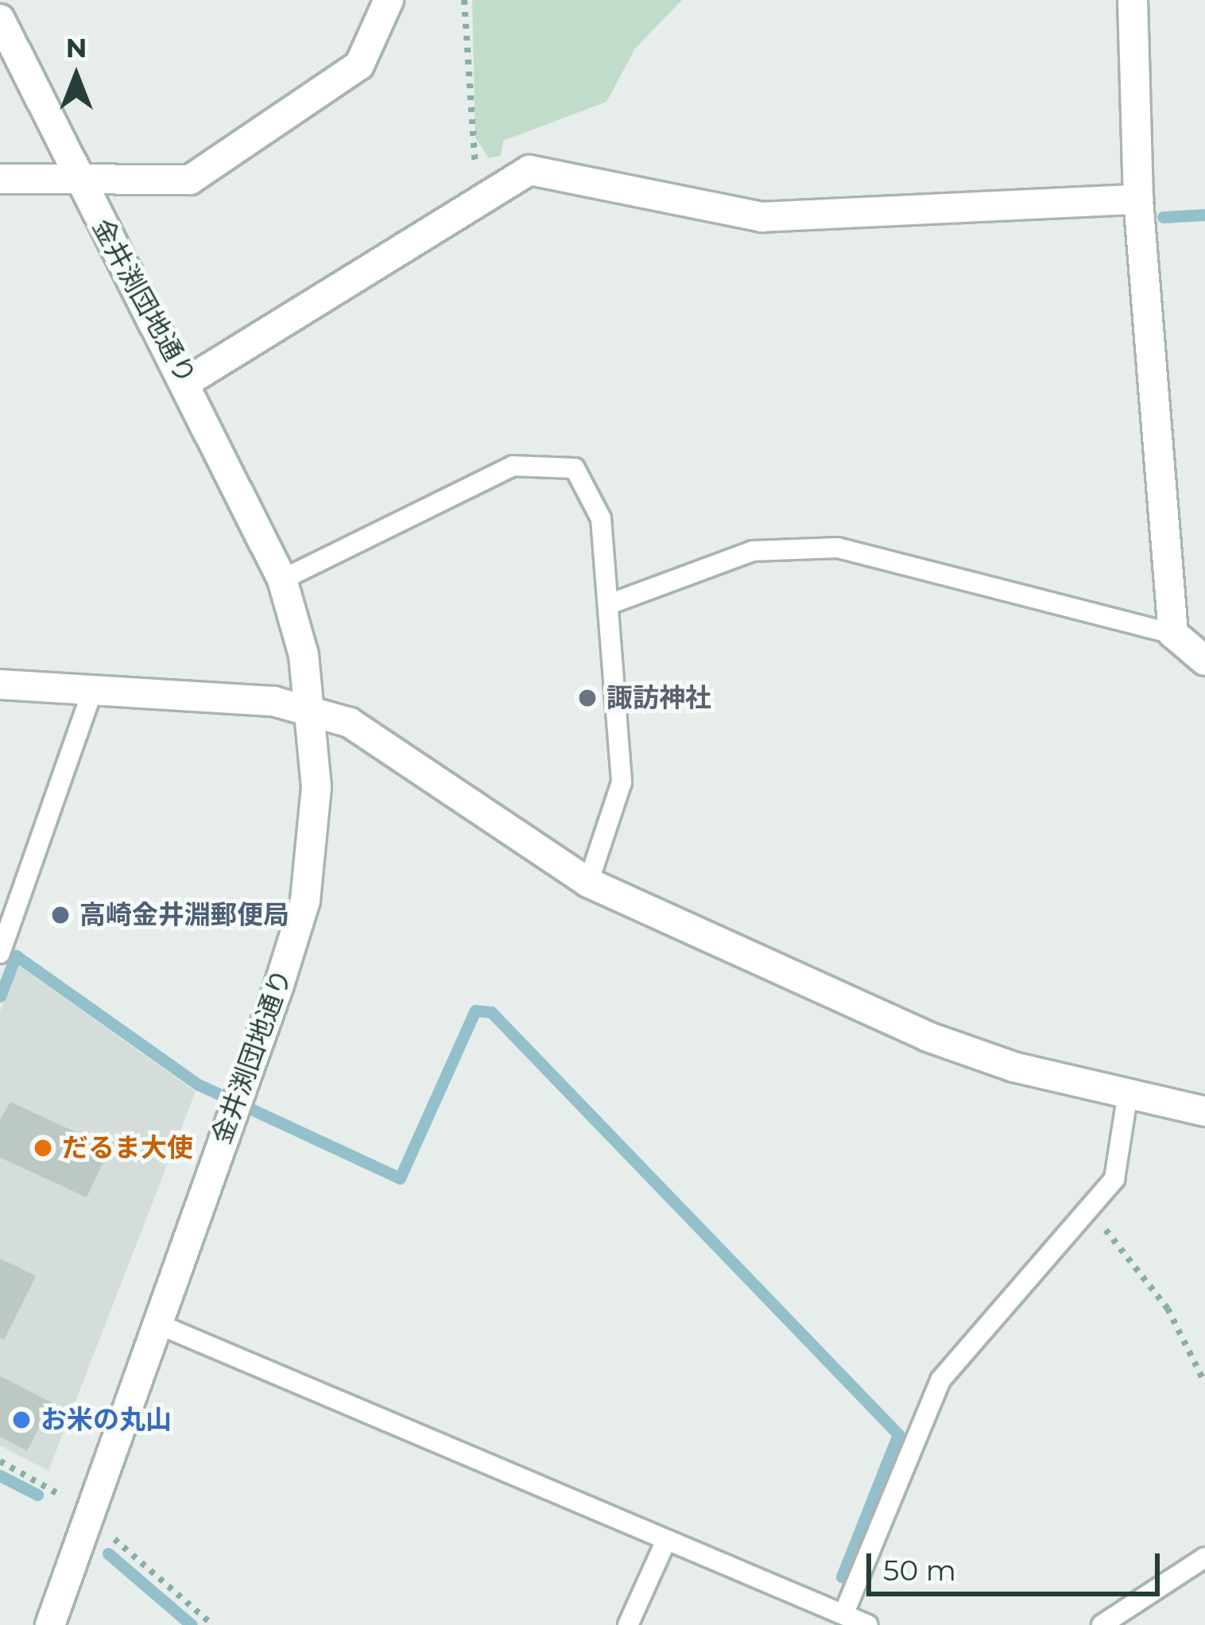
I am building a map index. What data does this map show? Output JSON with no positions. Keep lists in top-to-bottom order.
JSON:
{
  "streets": {
    "street": ["金井渕団地通り"]
  },
  "places": [
    "諏訪神社",
    "高崎金井淵郵便局",
    "だるま大使",
    "お米の丸山"
  ],
  "scale_bar": "50 m",
  "north": "top"
}
